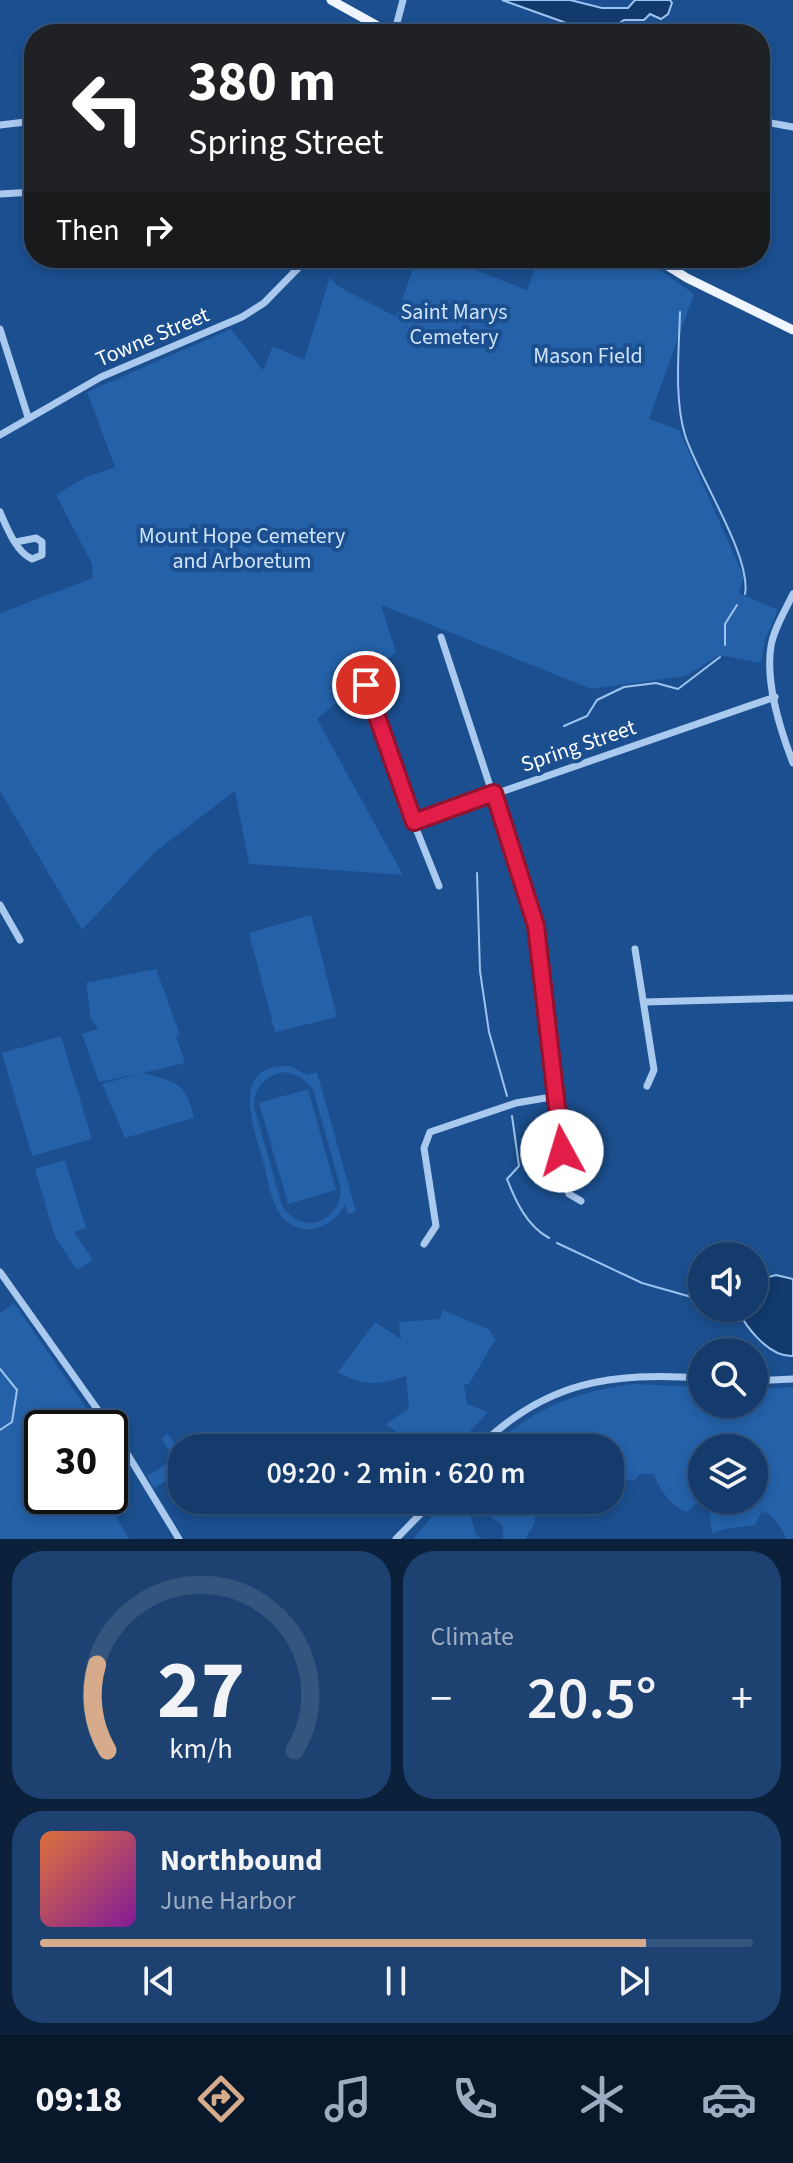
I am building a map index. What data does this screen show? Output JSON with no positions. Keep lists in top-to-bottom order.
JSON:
{
  "streets": {
    "street": ["Towne Street", "Spring Street"]
  },
  "parks": ["Saint Marys Cemetery", "Mason Field", "Mount Hope Cemetery and Arboretum"],
  "page": {
    "turn": ["380 m", "Spring Street"],
    "then": "Then",
    "limit": "30",
    "trip": "09:20 · 2 min · 620 m",
    "tile": "Climate",
    "heat": ["−", "20.5°", "+"],
    "song": ["Northbound", "June Harbor"],
    "tabs": "09:18",
    "gauge": ["27", "km/h"]
  }
}
